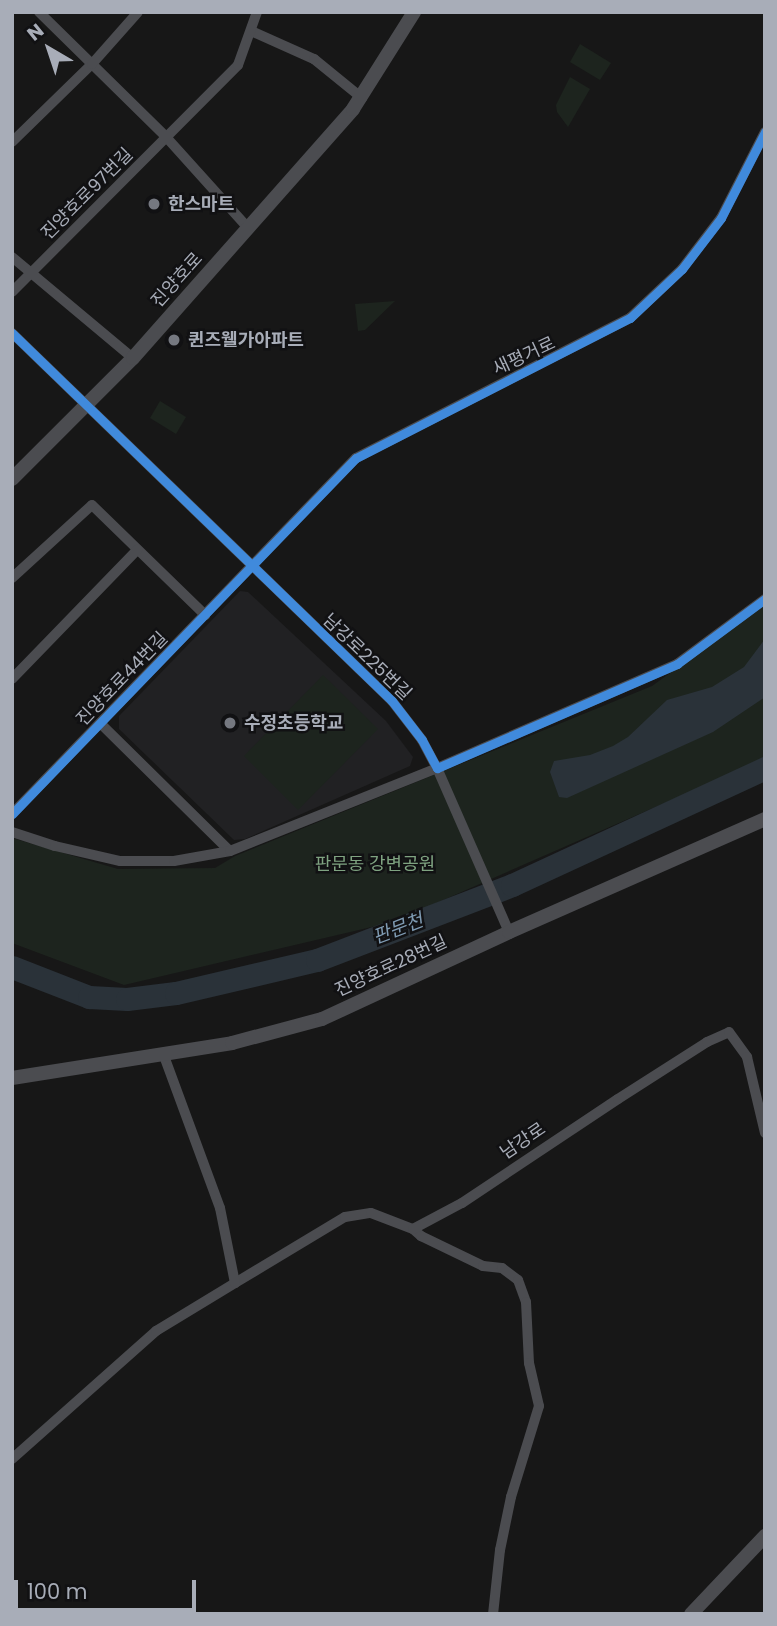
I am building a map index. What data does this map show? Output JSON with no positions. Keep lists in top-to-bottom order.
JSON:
{
  "streets": {
    "street": [
      "진양호로97번길",
      "진양호로",
      "새평거로",
      "남강로225번길",
      "진양호로44번길",
      "진양호로28번길",
      "남강로"
    ]
  },
  "crossings": [
    ["진양호로", "남강로225번길"],
    ["새평거로", "남강로225번길"],
    ["새평거로", "진양호로44번길"],
    ["남강로225번길", "진양호로44번길"],
    ["남강로225번길", "진양호로28번길"]
  ],
  "water": ["판문천"],
  "parks": ["판문동 강변공원"],
  "places": ["한스마트", "퀸즈웰가아파트", "수정초등학교"],
  "scale_bar": "100 m",
  "north": "top left"
}
